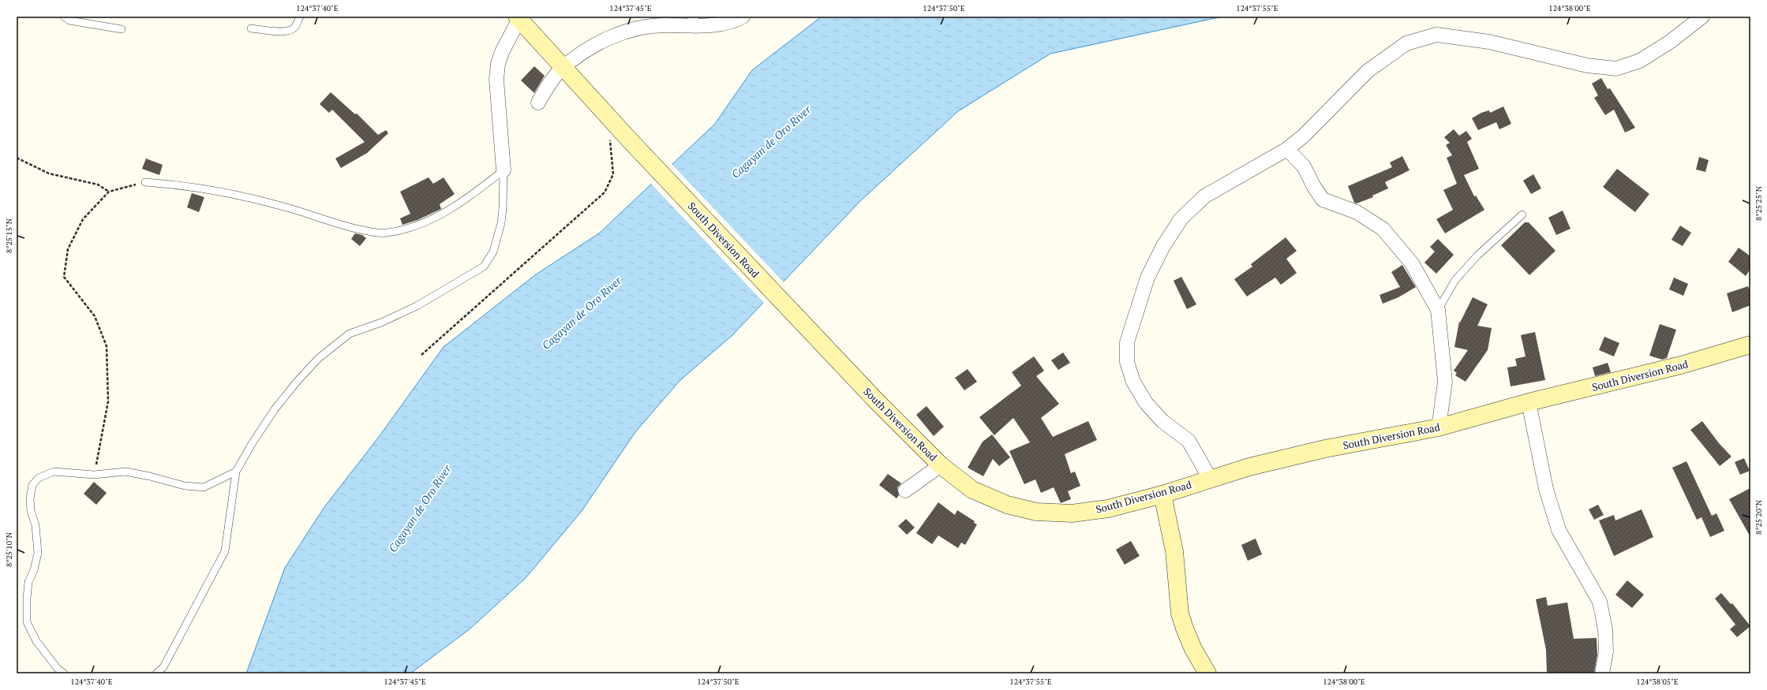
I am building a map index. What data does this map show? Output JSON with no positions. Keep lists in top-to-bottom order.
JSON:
{
  "streets": {
    "main road": ["South Diversion Road"]
  },
  "water": ["Cagayan de Oro River"],
  "coordinates": [
    "124°37'40\"E",
    "124°37'45\"E",
    "124°37'50\"E",
    "124°37'55\"E",
    "124°38'00\"E",
    "8°25'25\"N",
    "8°25'15\"N",
    "8°25'20\"N",
    "8°25'10\"N",
    "124°38'05\"E"
  ]
}
